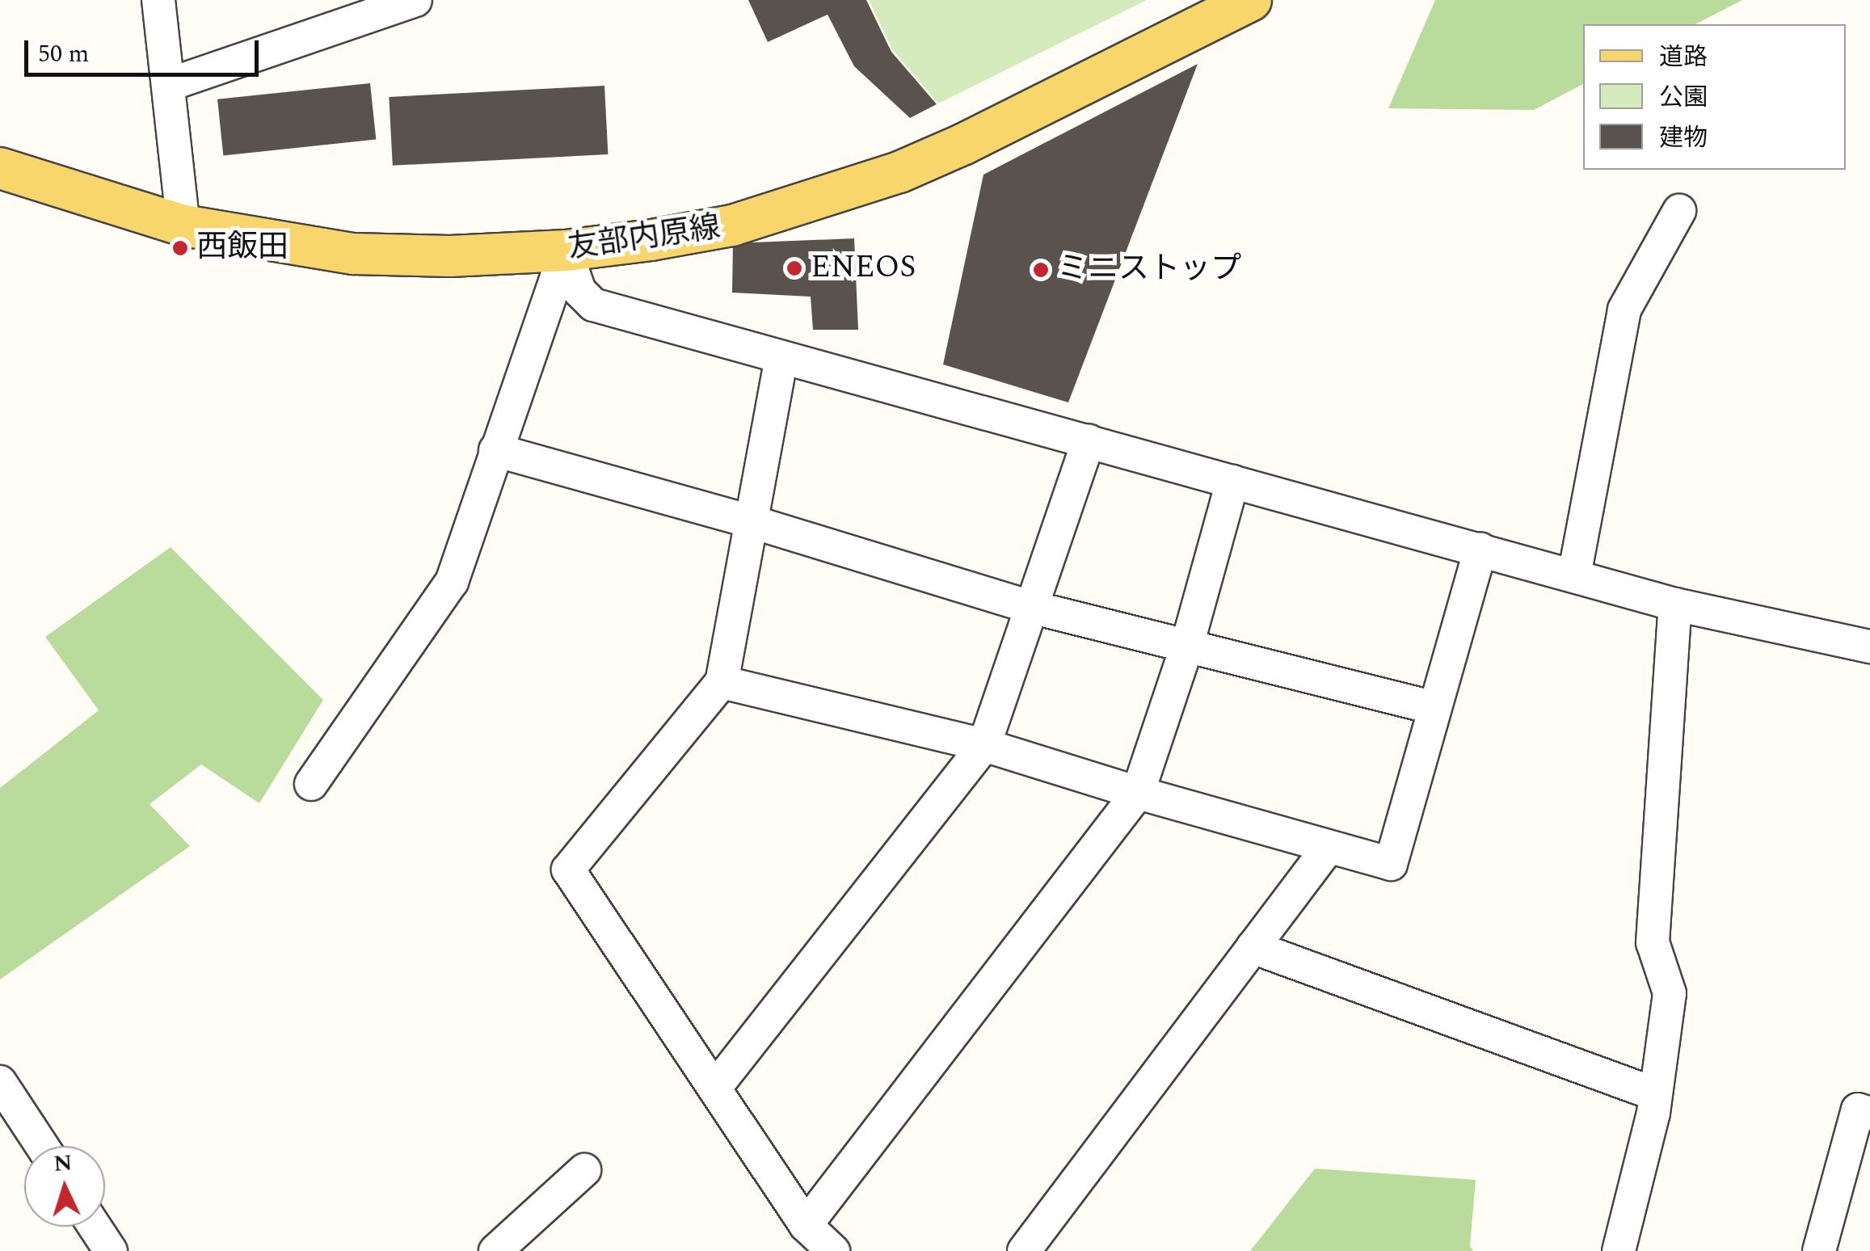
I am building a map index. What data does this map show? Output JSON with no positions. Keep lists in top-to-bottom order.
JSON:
{
  "streets": {
    "main road": ["友部内原線"]
  },
  "places": ["西飯田", "ENEOS", "ミニストップ"],
  "legend": ["道路", "公園", "建物"],
  "scale_bar": "50 m",
  "north": "top"
}
